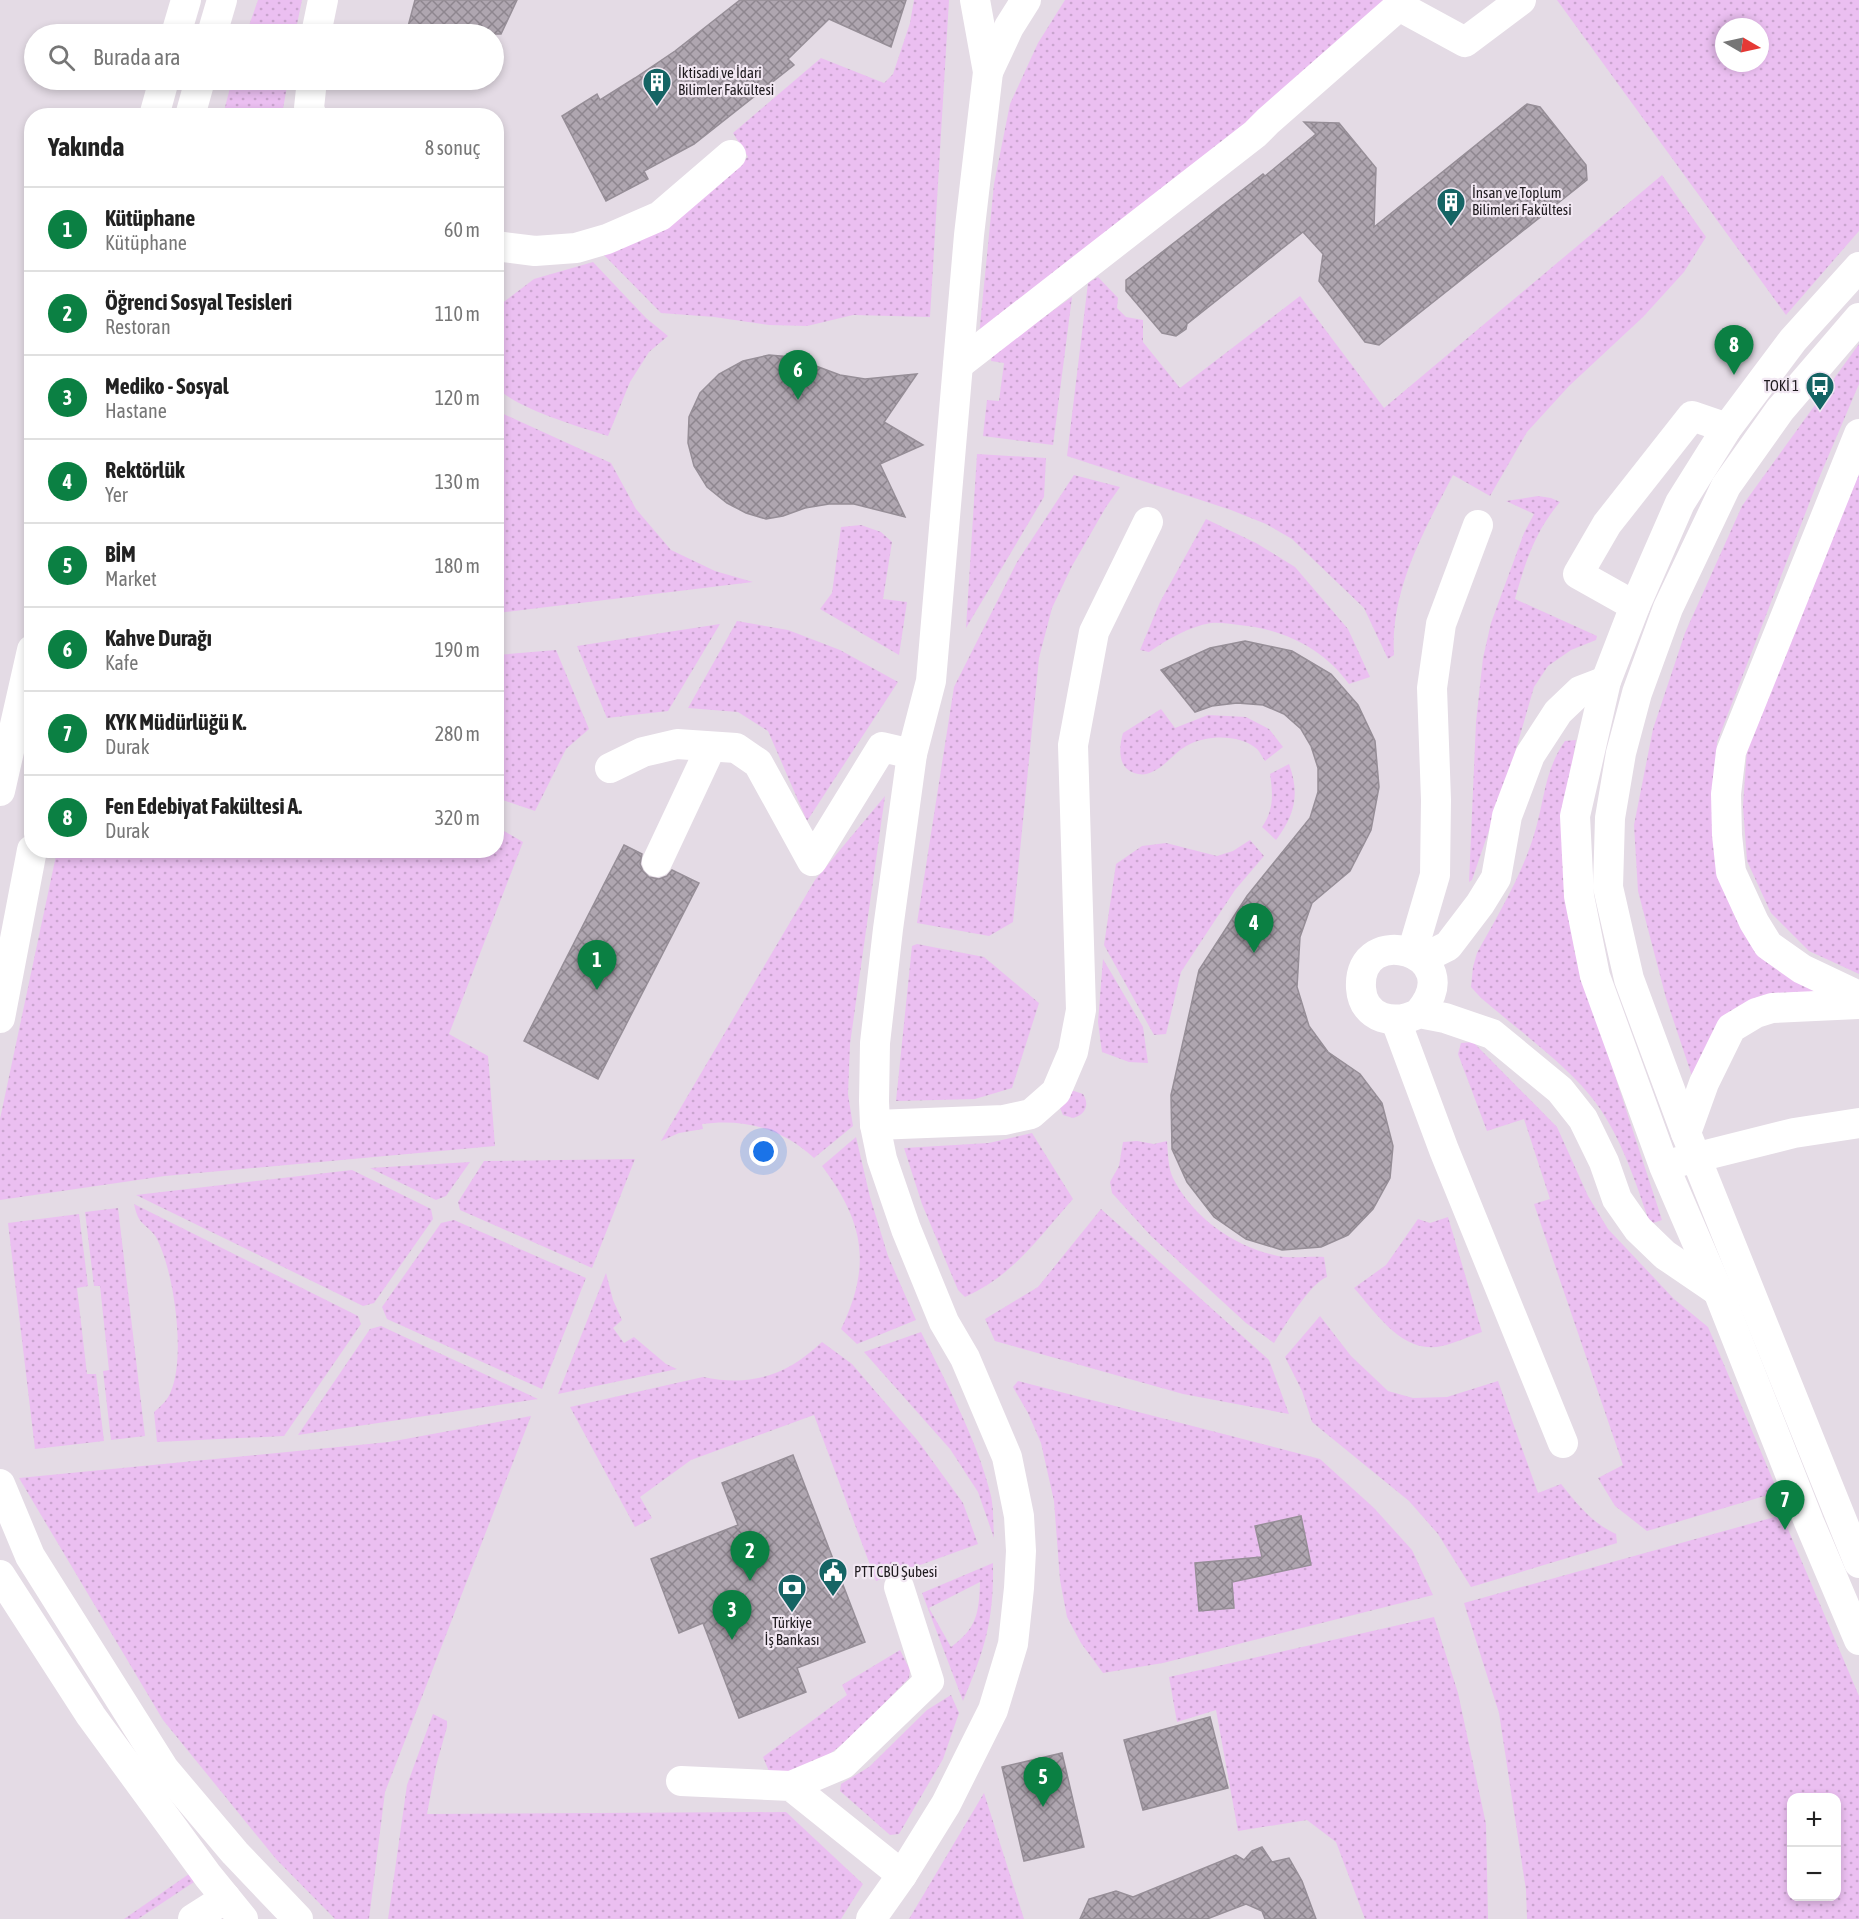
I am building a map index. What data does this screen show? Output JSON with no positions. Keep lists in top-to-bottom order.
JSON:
{
  "places": {
    "building": ["İktisadi ve İdari Bilimler Fakültesi", "İnsan ve Toplum Bilimleri Fakültesi"],
    "bus stop": ["TOKİ 1"],
    "public building": ["PTT CBÜ Şubesi"],
    "bank": ["Türkiye İş Bankası"]
  },
  "north": "right",
  "page": {
    "search": "Burada ara",
    "heading": ["Yakında", "8 sonuç"],
    "list": [
      {
        "mark": "1",
        "name": "Kütüphane",
        "note": "Kütüphane",
        "value": "60 m"
      },
      {
        "mark": "2",
        "name": "Öğrenci Sosyal Tesisleri",
        "note": "Restoran",
        "value": "110 m"
      },
      {
        "mark": "3",
        "name": "Mediko - Sosyal",
        "note": "Hastane",
        "value": "120 m"
      },
      {
        "mark": "4",
        "name": "Rektörlük",
        "note": "Yer",
        "value": "130 m"
      },
      {
        "mark": "5",
        "name": "BİM",
        "note": "Market",
        "value": "180 m"
      },
      {
        "mark": "6",
        "name": "Kahve Durağı",
        "note": "Kafe",
        "value": "190 m"
      },
      {
        "mark": "7",
        "name": "KYK Müdürlüğü K.",
        "note": "Durak",
        "value": "280 m"
      },
      {
        "mark": "8",
        "name": "Fen Edebiyat Fakültesi A.",
        "note": "Durak",
        "value": "320 m"
      }
    ],
    "pins": [
      "8",
      "6",
      "4",
      "1",
      "7",
      "2",
      "3",
      "5"
    ],
    "map_buttons": ["+", "−"]
  }
}
